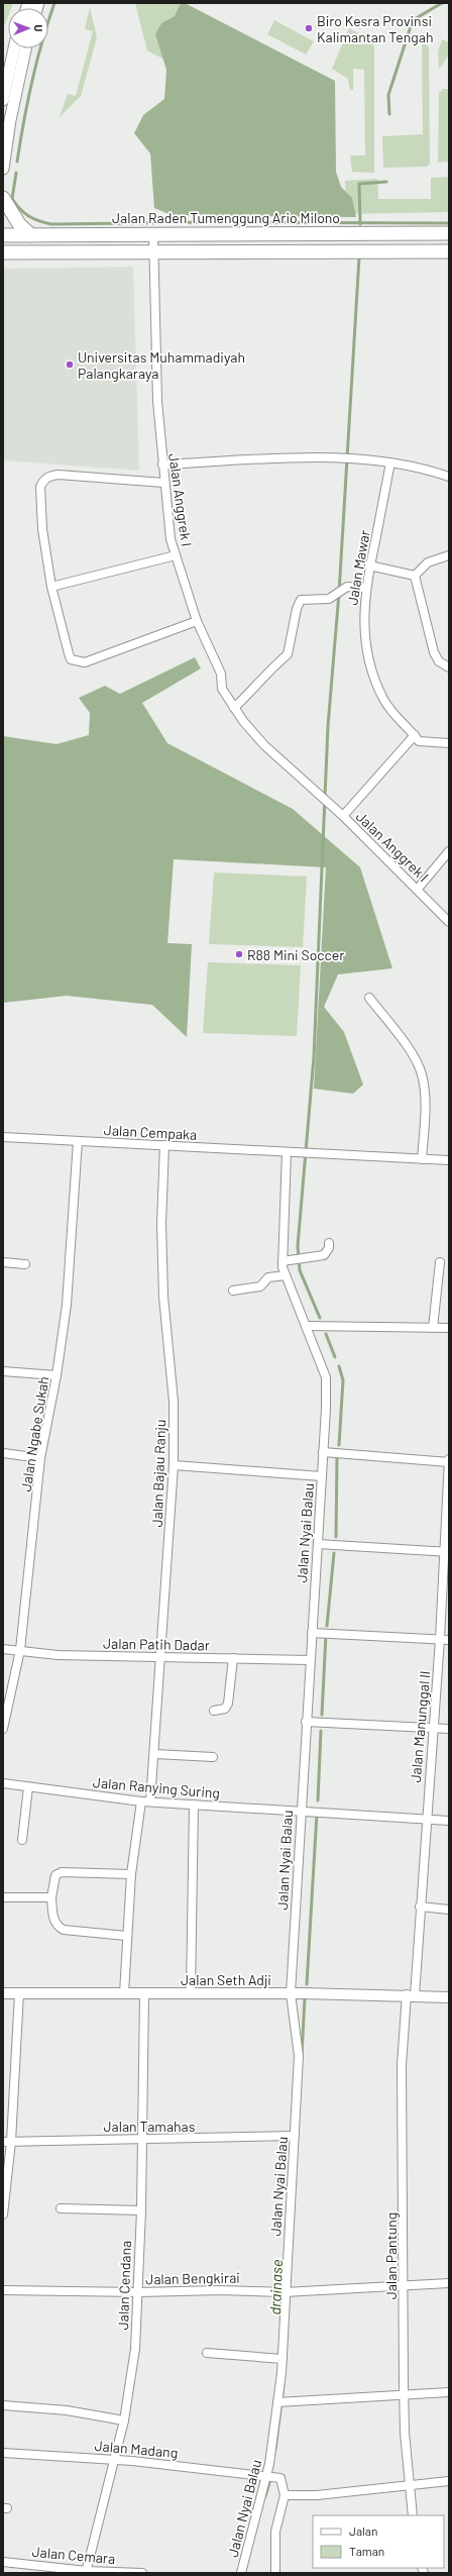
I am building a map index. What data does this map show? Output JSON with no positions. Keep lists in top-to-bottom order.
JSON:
{
  "streets": {
    "highway": ["Jalan Raden Tumenggung Ario Milono"],
    "street": [
      "Jalan Anggrek I",
      "Jalan Mawar",
      "Jalan Cempaka",
      "Jalan Ngabe Sukah",
      "Jalan Bajau Ranju",
      "Jalan Nyai Balau",
      "Jalan Patih Dadar",
      "Jalan Manunggal II",
      "Jalan Ranying Suring",
      "Jalan Seth Adji",
      "Jalan Tamahas",
      "Jalan Pantung",
      "Jalan Bengkirai",
      "Jalan Cendana",
      "Jalan Madang",
      "Jalan Cemara"
    ]
  },
  "crossings": [
    ["Jalan Raden Tumenggung Ario Milono", "Jalan Anggrek I"],
    ["Jalan Cempaka", "Jalan Ngabe Sukah"],
    ["Jalan Cempaka", "Jalan Bajau Ranju"],
    ["Jalan Cempaka", "Jalan Nyai Balau"],
    ["Jalan Ngabe Sukah", "Jalan Patih Dadar"],
    ["Jalan Bajau Ranju", "Jalan Patih Dadar"],
    ["Jalan Bajau Ranju", "Jalan Ranying Suring"],
    ["Jalan Nyai Balau", "Jalan Patih Dadar"],
    ["Jalan Nyai Balau", "Jalan Ranying Suring"],
    ["Jalan Nyai Balau", "Jalan Seth Adji"],
    ["Jalan Nyai Balau", "Jalan Tamahas"],
    ["Jalan Nyai Balau", "Jalan Bengkirai"],
    ["Jalan Nyai Balau", "Jalan Madang"],
    ["Jalan Manunggal II", "Jalan Ranying Suring"],
    ["Jalan Manunggal II", "Jalan Seth Adji"],
    ["Jalan Manunggal II", "Jalan Pantung"],
    ["Jalan Seth Adji", "Jalan Pantung"],
    ["Jalan Seth Adji", "Jalan Cendana"],
    ["Jalan Tamahas", "Jalan Cendana"],
    ["Jalan Pantung", "Jalan Bengkirai"],
    ["Jalan Bengkirai", "Jalan Cendana"],
    ["Jalan Cendana", "Jalan Madang"],
    ["Jalan Cendana", "Jalan Cemara"]
  ],
  "water": ["drainase"],
  "places": ["Biro Kesra Provinsi Kalimantan Tengah", "Universitas Muhammadiyah Palangkaraya", "R88 Mini Soccer"],
  "legend": ["Jalan", "Taman"],
  "north": "right"
}
